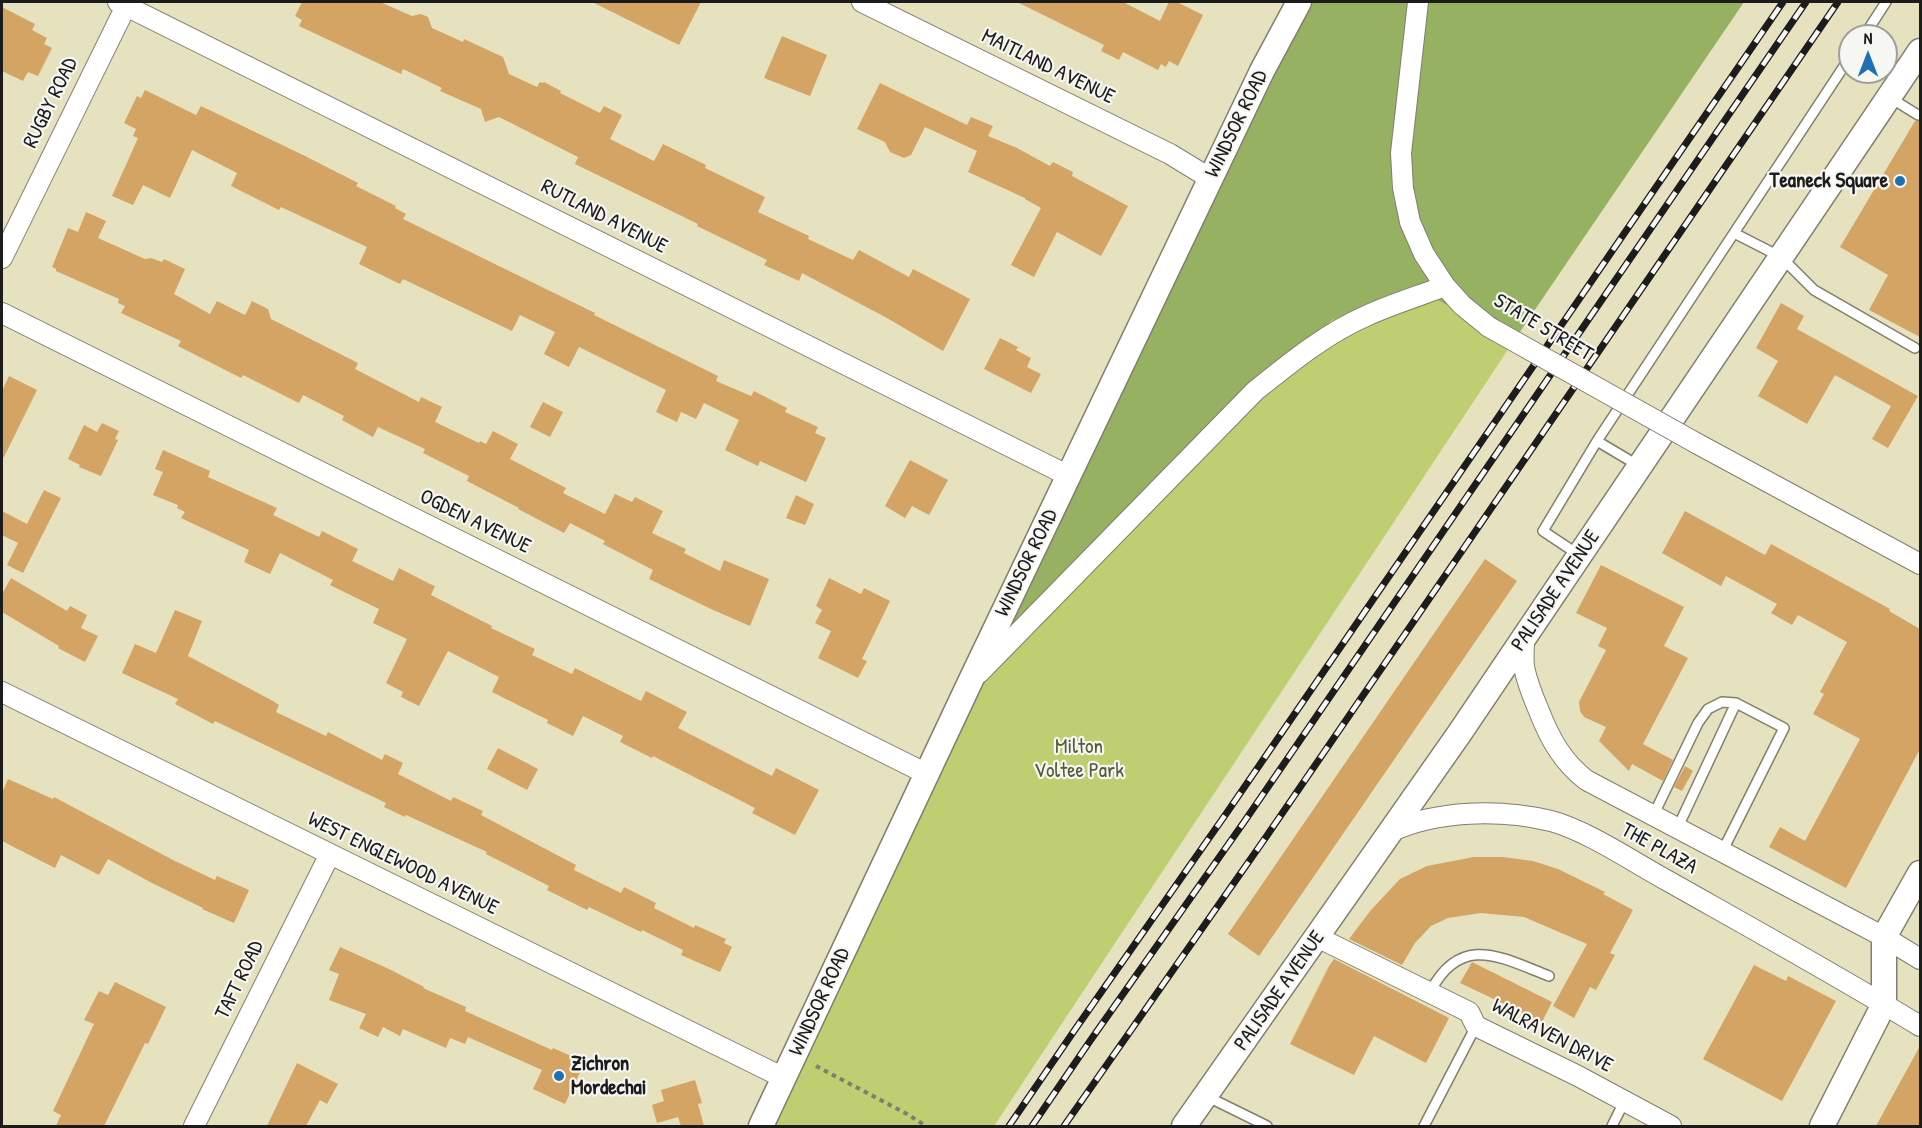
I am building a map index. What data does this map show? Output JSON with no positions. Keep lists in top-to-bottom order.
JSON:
{
  "streets": {
    "street": [
      "MAITLAND AVENUE",
      "RUGBY ROAD",
      "WINDSOR ROAD",
      "RUTLAND AVENUE",
      "STATE STREET",
      "OGDEN AVENUE",
      "PALISADE AVENUE",
      "THE PLAZA",
      "WEST ENGLEWOOD AVENUE",
      "TAFT ROAD",
      "WALRAVEN DRIVE"
    ]
  },
  "crossings": [
    ["MAITLAND AVENUE", "WINDSOR ROAD"],
    ["RUGBY ROAD", "RUTLAND AVENUE"],
    ["WINDSOR ROAD", "RUTLAND AVENUE"],
    ["WINDSOR ROAD", "OGDEN AVENUE"],
    ["WINDSOR ROAD", "WEST ENGLEWOOD AVENUE"],
    ["PALISADE AVENUE", "THE PLAZA"],
    ["PALISADE AVENUE", "WALRAVEN DRIVE"],
    ["WEST ENGLEWOOD AVENUE", "TAFT ROAD"]
  ],
  "parks": ["Milton Voltee Park"],
  "places": ["Teaneck Square", "Zichron Mordechai"],
  "north": "top"
}
